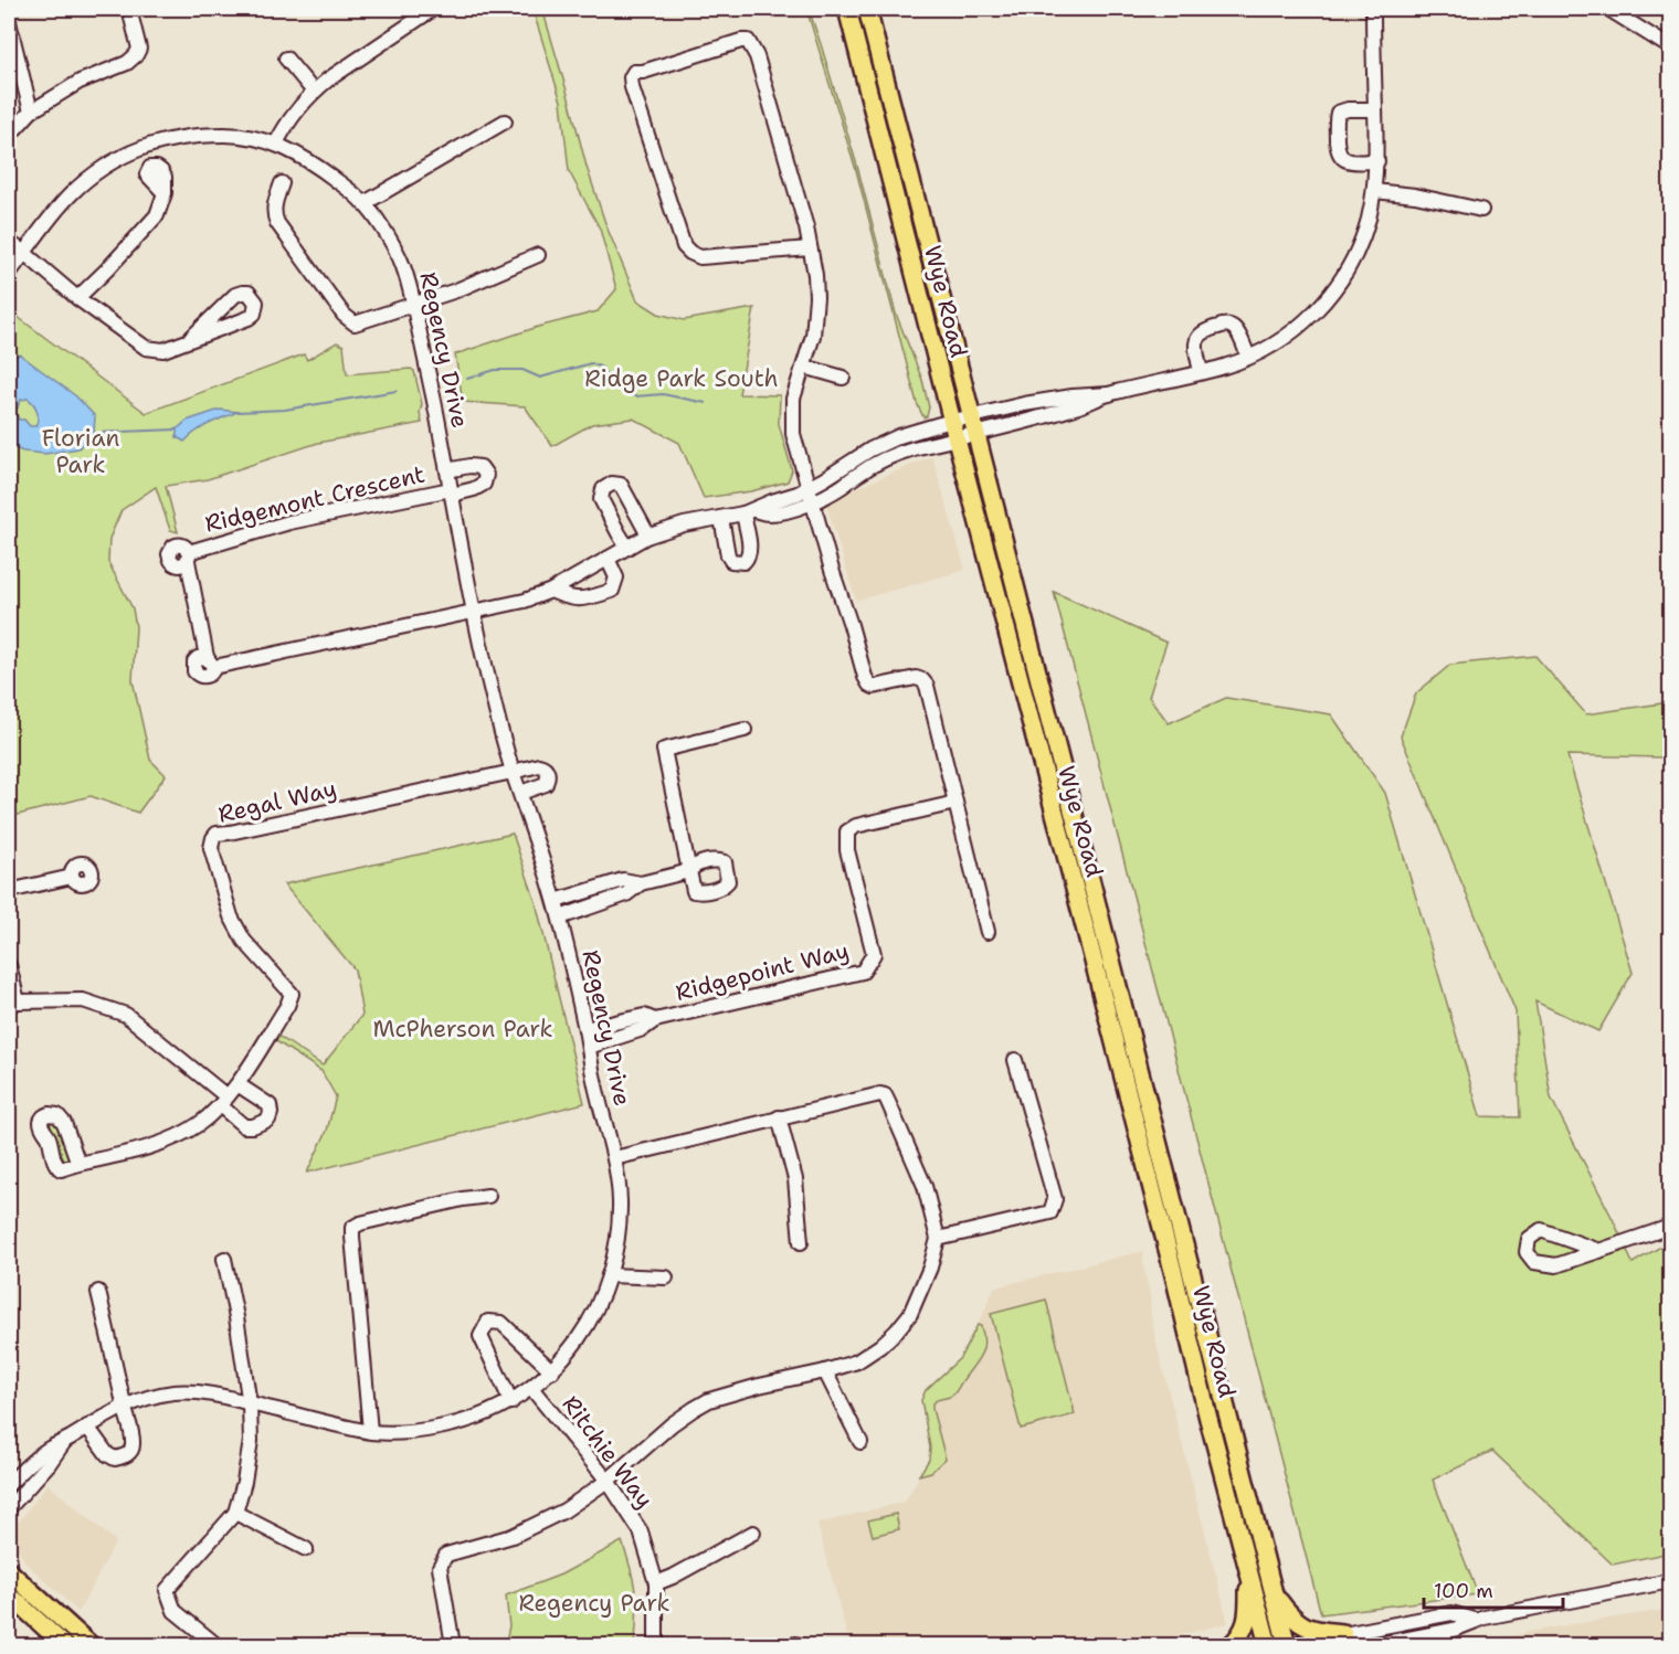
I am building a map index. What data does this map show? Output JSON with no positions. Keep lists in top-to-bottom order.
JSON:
{
  "streets": {
    "main road": ["Wye Road"],
    "street": [
      "Regency Drive",
      "Ridgemont Crescent",
      "Regal Way",
      "Ridgepoint Way",
      "Ritchie Way"
    ]
  },
  "crossings": [
    ["Regency Drive", "Ridgemont Crescent"],
    ["Regency Drive", "Regal Way"],
    ["Regency Drive", "Ridgepoint Way"],
    ["Regency Drive", "Ritchie Way"]
  ],
  "parks": [
    "Ridge Park South",
    "Florian Park",
    "McPherson Park",
    "Regency Park"
  ],
  "scale_bar": "100 m"
}
